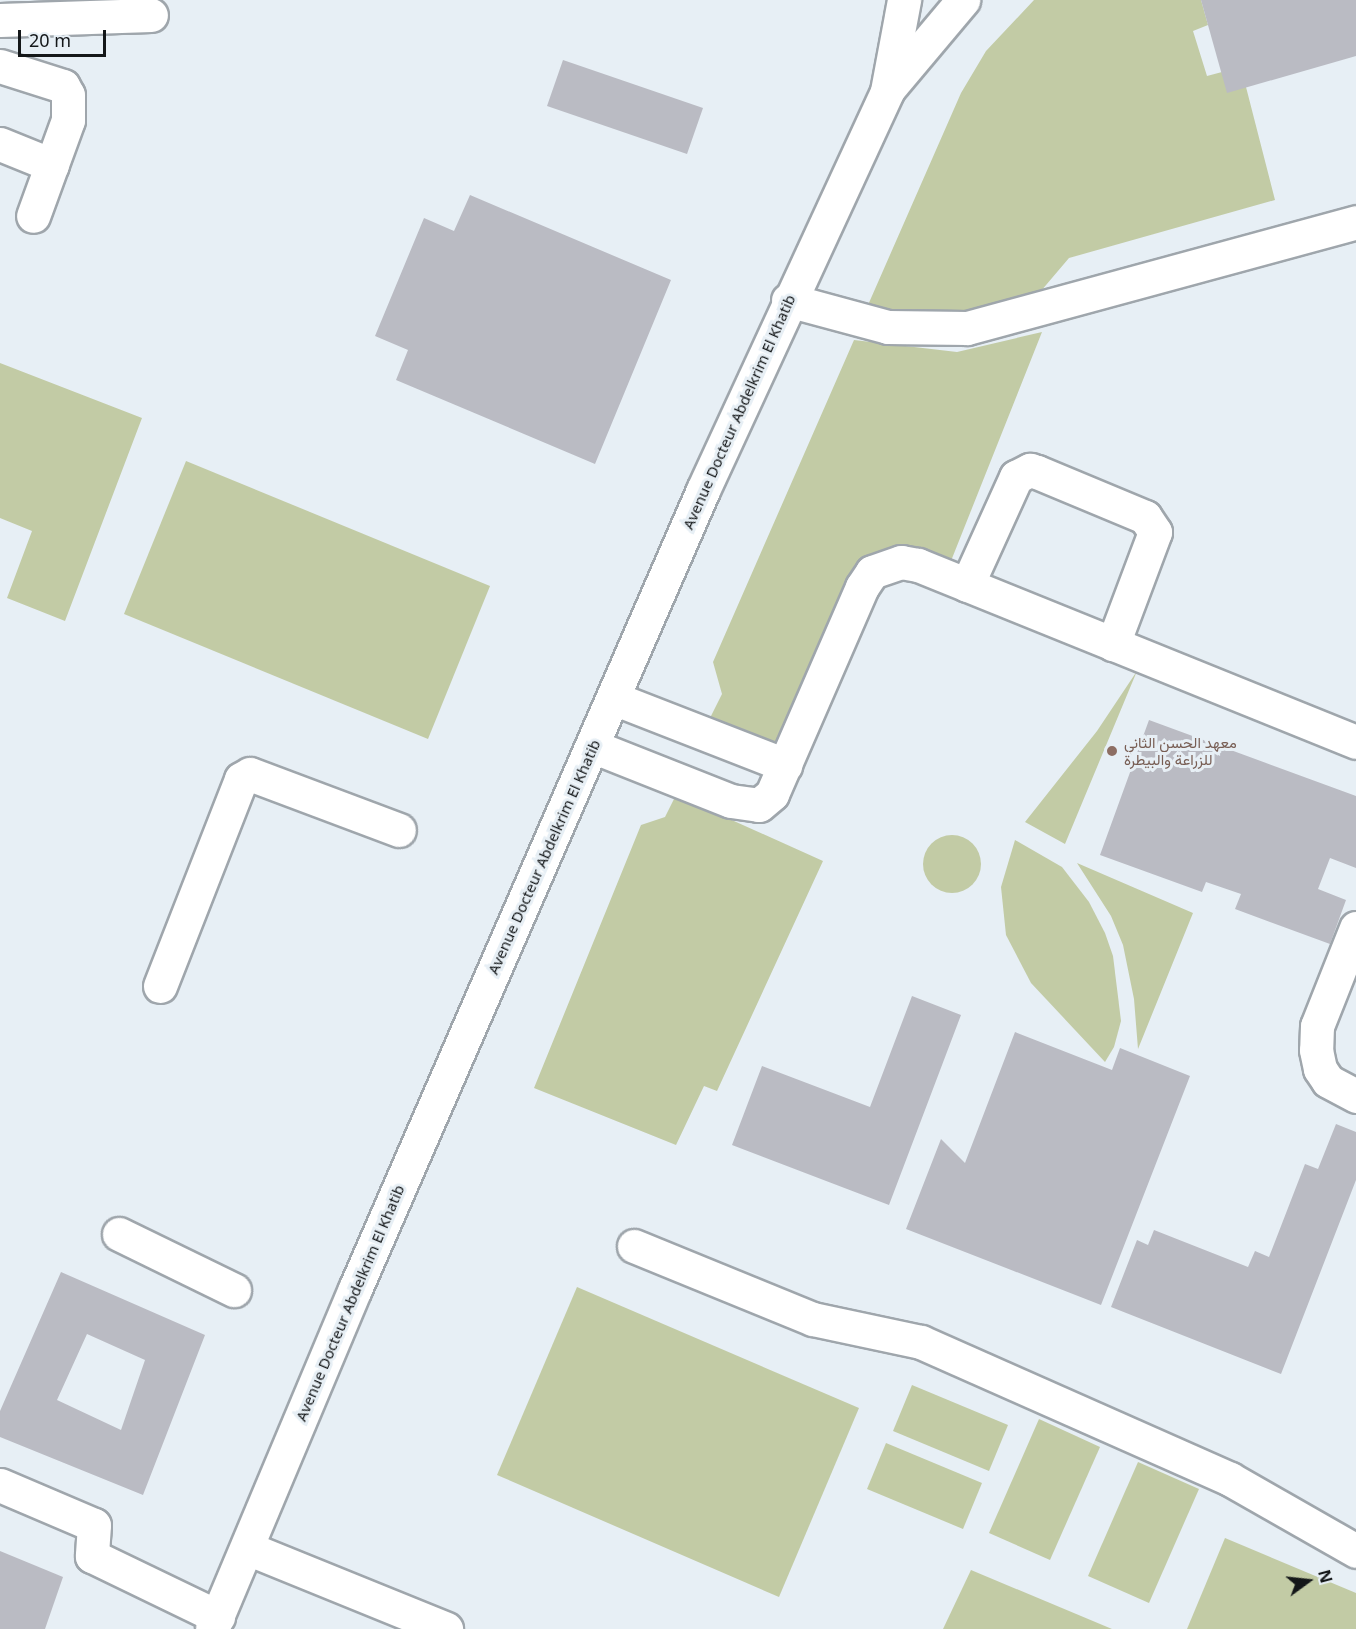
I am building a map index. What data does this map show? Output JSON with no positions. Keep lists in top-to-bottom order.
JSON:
{
  "streets": {
    "street": ["Avenue Docteur Abdelkrim El Khatib"]
  },
  "places": ["معهد الحسن الثاني للزراعة والبيطرة"],
  "scale_bar": "20 m",
  "north": "right"
}
